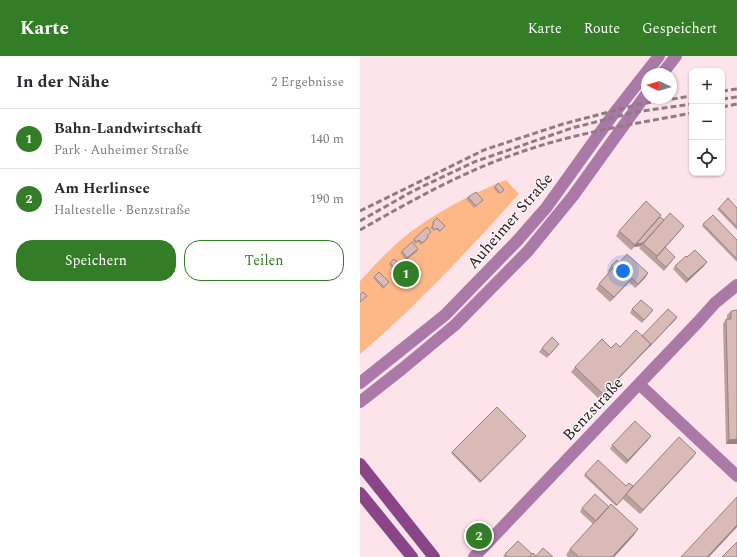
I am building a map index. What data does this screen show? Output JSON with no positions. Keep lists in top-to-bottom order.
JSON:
{
  "streets": {
    "main road": ["Auheimer Straße", "Benzstraße"]
  },
  "north": "left",
  "page": {
    "header": "Karte",
    "nav": ["Karte", "Route", "Gespeichert"],
    "heading": ["In der Nähe", "2 Ergebnisse"],
    "map_buttons": ["+", "−"],
    "list": [
      {
        "mark": "1",
        "name": "Bahn-Landwirtschaft",
        "note": "Park · Auheimer Straße",
        "value": "140 m"
      },
      {
        "mark": "2",
        "name": "Am Herlinsee",
        "note": "Haltestelle · Benzstraße",
        "value": "190 m"
      }
    ],
    "buttons": ["Speichern", "Teilen"],
    "pins": ["1", "2"]
  }
}
